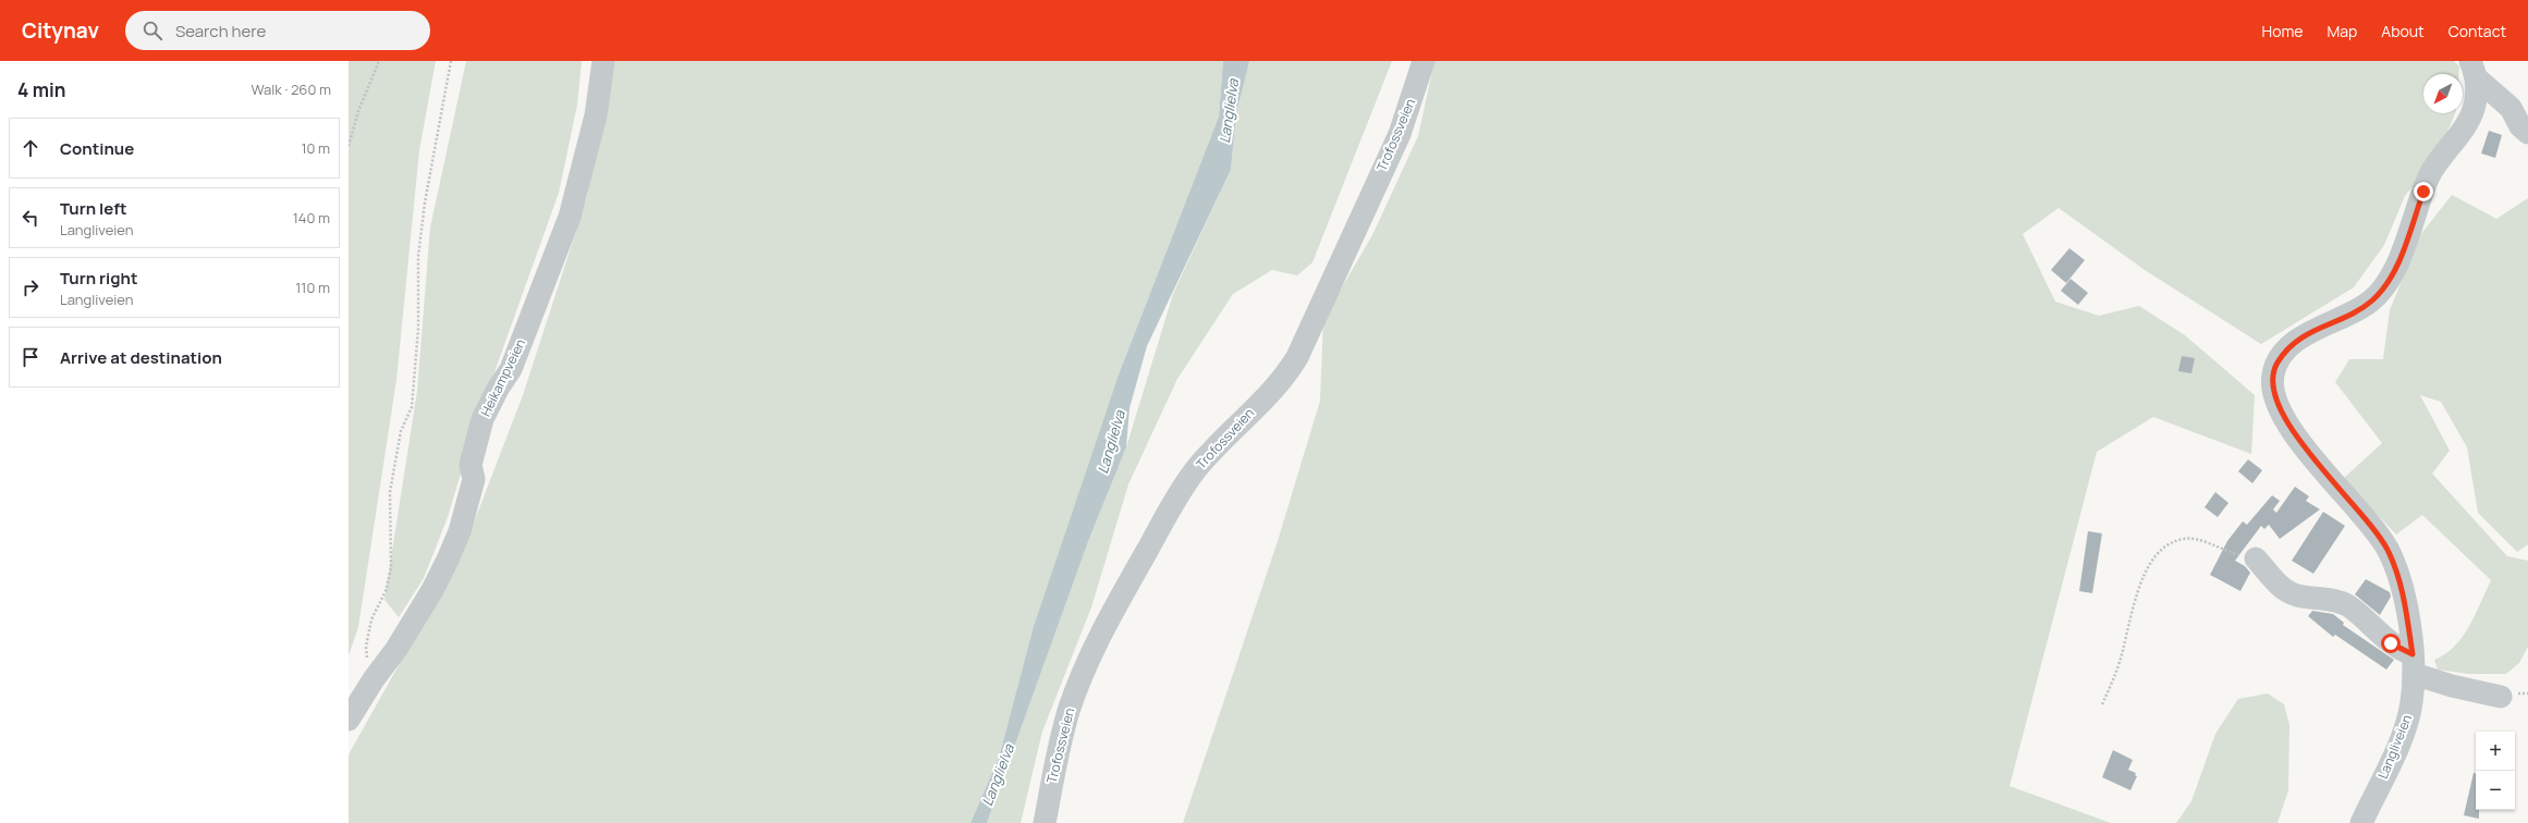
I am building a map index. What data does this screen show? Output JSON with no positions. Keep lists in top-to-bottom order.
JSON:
{
  "streets": {
    "street": ["Trofossveien", "Heikampveien", "Langliveien"]
  },
  "water": ["Langlielva"],
  "north": "bottom left",
  "page": {
    "header": "Citynav",
    "search": "Search here",
    "nav": [
      "Home",
      "Map",
      "About",
      "Contact"
    ],
    "heading": ["4 min", "Walk · 260 m"],
    "list": [
      ["Continue", "10 m"],
      ["Turn left", "Langliveien", "140 m"],
      ["Turn right", "Langliveien", "110 m"],
      "Arrive at destination"
    ],
    "map_buttons": ["+", "−"]
  }
}
